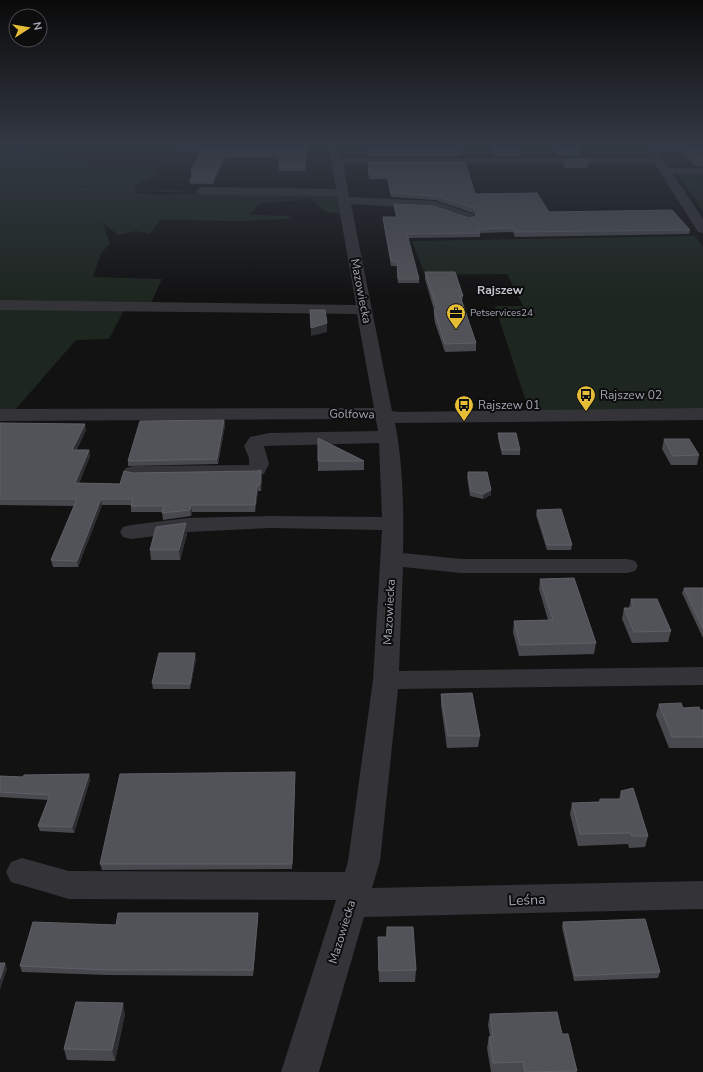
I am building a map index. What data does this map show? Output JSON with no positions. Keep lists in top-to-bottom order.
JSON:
{
  "streets": {
    "street": ["Mazowiecka", "Golfowa", "Leśna"]
  },
  "crossings": [
    ["Mazowiecka", "Golfowa"],
    ["Mazowiecka", "Leśna"]
  ],
  "districts": ["Rajszew"],
  "places": {
    "office": ["Petservices24"],
    "bus stop": ["Rajszew 02", "Rajszew 01"]
  },
  "north": "right"
}
